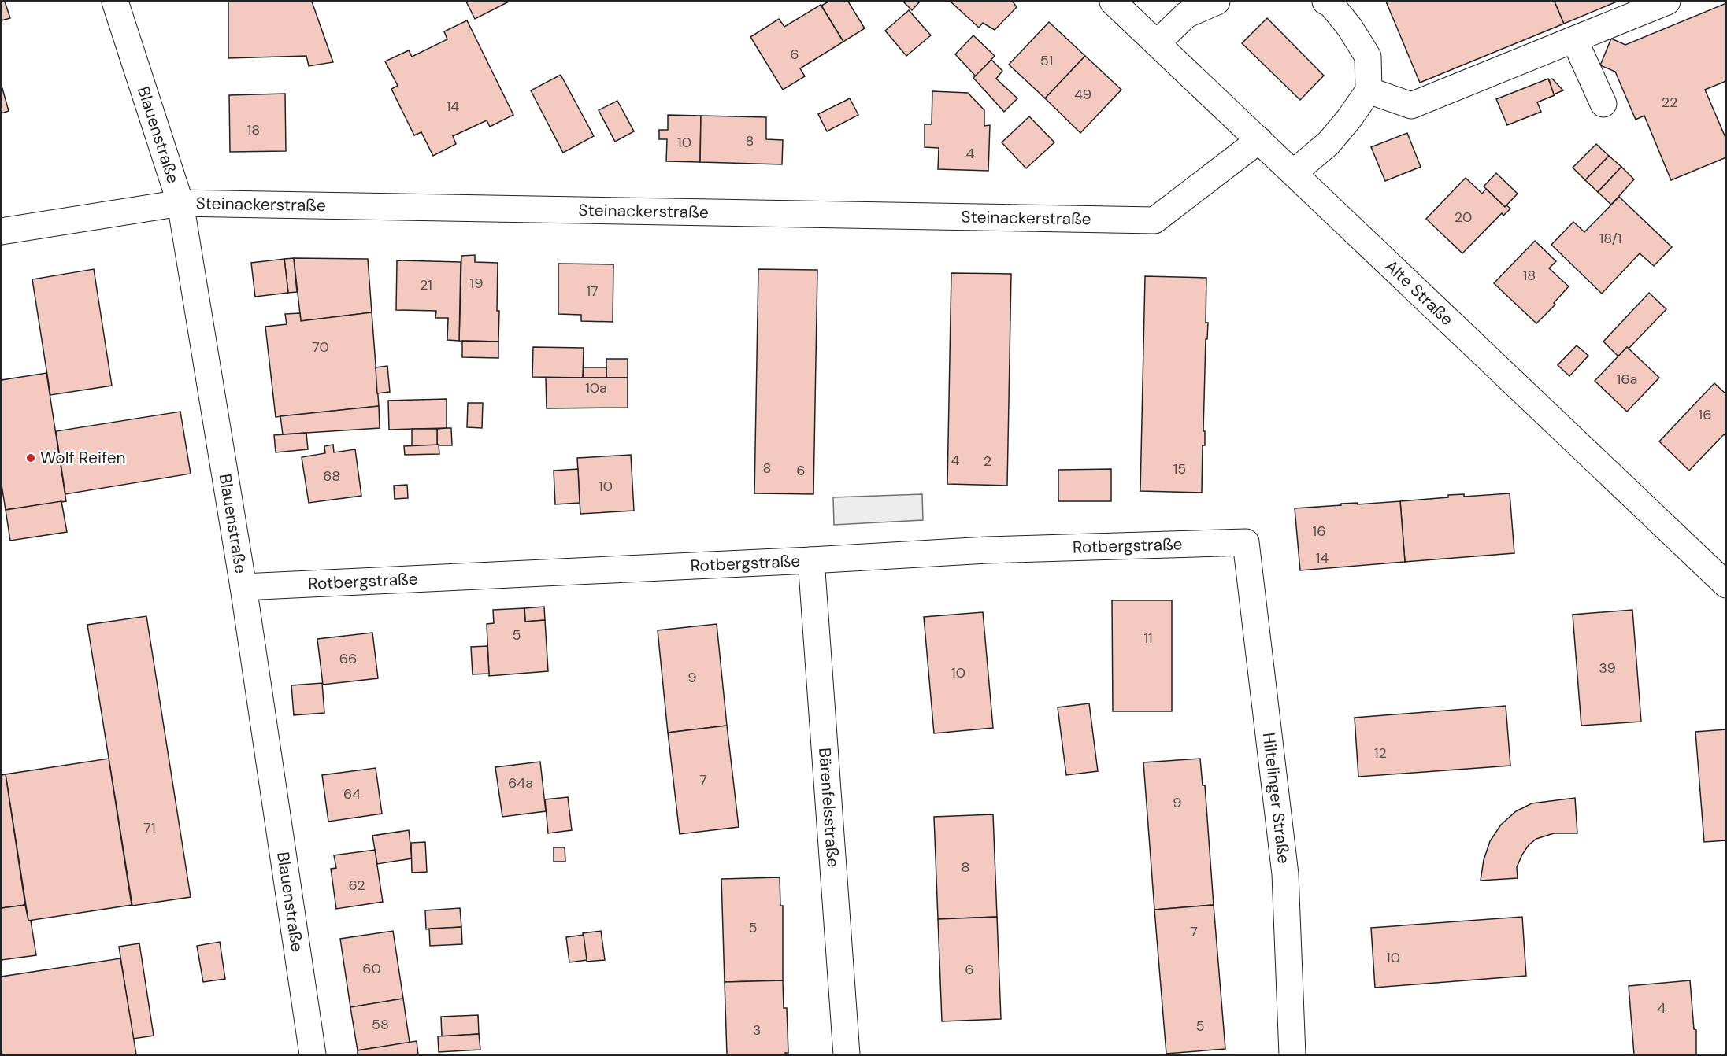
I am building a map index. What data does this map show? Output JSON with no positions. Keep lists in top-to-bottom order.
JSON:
{
  "streets": {
    "street": [
      "Blauenstraße",
      "Steinackerstraße",
      "Alte Straße",
      "Rotbergstraße",
      "Hiltelinger Straße",
      "Bärenfelsstraße"
    ]
  },
  "crossings": [
    ["Blauenstraße", "Steinackerstraße"],
    ["Blauenstraße", "Rotbergstraße"],
    ["Steinackerstraße", "Alte Straße"],
    ["Rotbergstraße", "Hiltelinger Straße"],
    ["Rotbergstraße", "Bärenfelsstraße"]
  ],
  "places": ["Wolf Reifen"],
  "house_numbers": [
    "6",
    "51",
    "49",
    "22",
    "14",
    "18",
    "8",
    "10",
    "4",
    "20",
    "18/1",
    "18",
    "19",
    "21",
    "17",
    "70",
    "16a",
    "10a",
    "16",
    "4",
    "2",
    "8",
    "15",
    "6",
    "68",
    "10",
    "16",
    "14",
    "5",
    "11",
    "66",
    "39",
    "10",
    "9",
    "12",
    "7",
    "64a",
    "64",
    "9",
    "71",
    "8",
    "62",
    "5",
    "7",
    "10",
    "60",
    "6",
    "4",
    "58",
    "5",
    "3"
  ]
}
